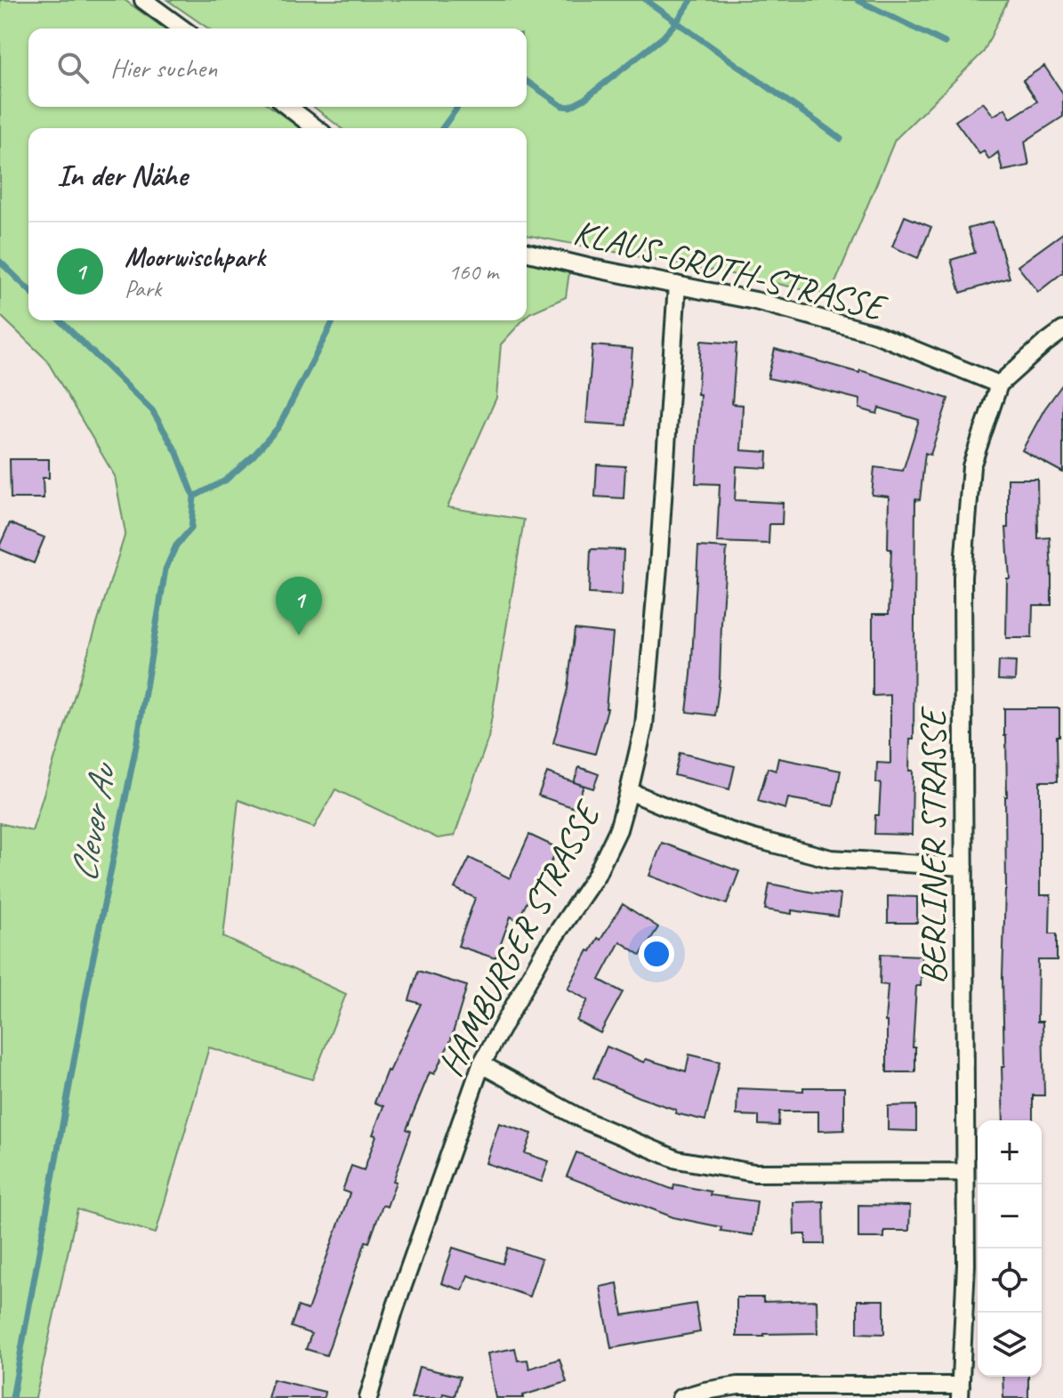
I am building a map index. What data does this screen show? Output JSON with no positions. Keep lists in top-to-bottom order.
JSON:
{
  "streets": {
    "street": ["KLAUS-GROTH-STRASSE", "BERLINER STRASSE", "HAMBURGER STRASSE"]
  },
  "crossings": [
    ["KLAUS-GROTH-STRASSE", "BERLINER STRASSE"],
    ["KLAUS-GROTH-STRASSE", "HAMBURGER STRASSE"]
  ],
  "water": ["Clever Au"],
  "page": {
    "search": "Hier suchen",
    "heading": "In der Nähe",
    "list": [
      {
        "mark": "1",
        "name": "Moorwischpark",
        "note": "Park",
        "value": "160 m"
      }
    ],
    "pins": "1",
    "map_buttons": ["+", "−"]
  }
}
